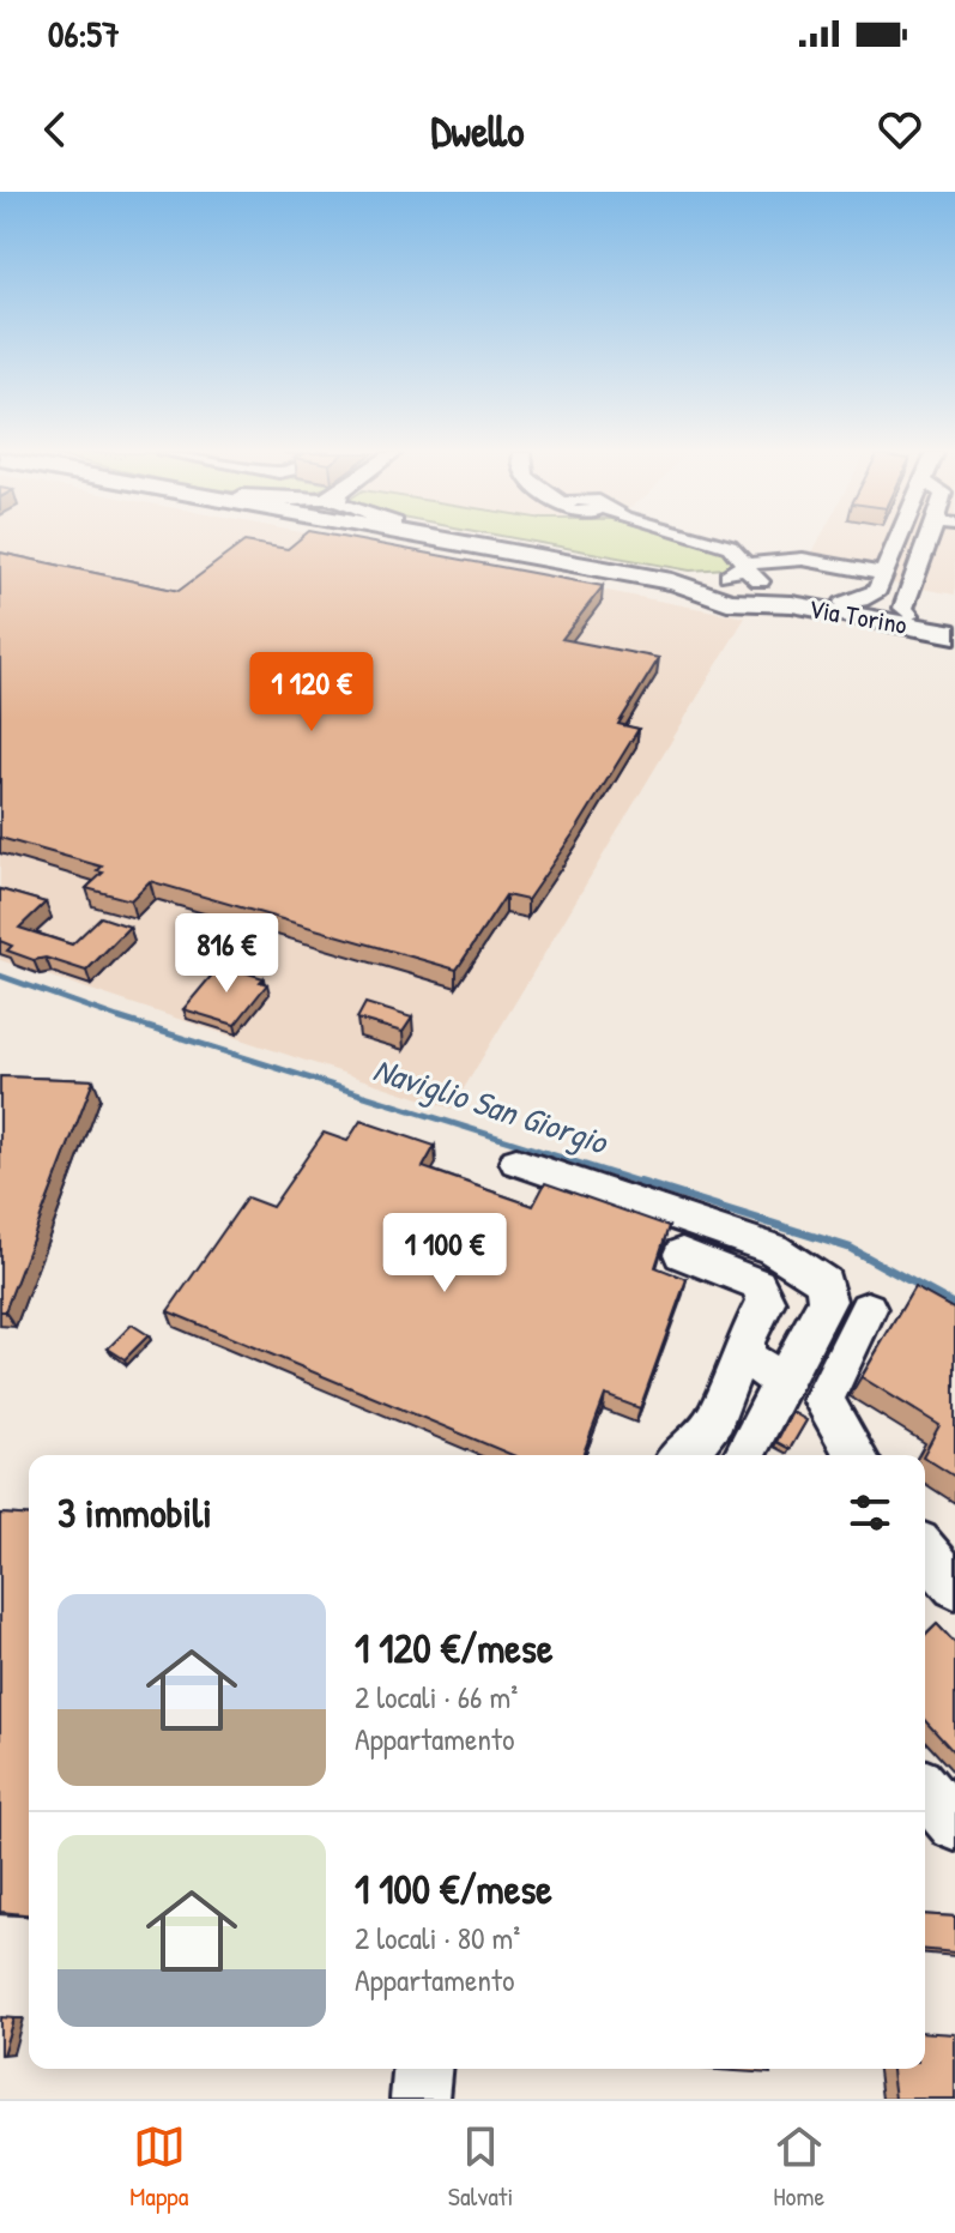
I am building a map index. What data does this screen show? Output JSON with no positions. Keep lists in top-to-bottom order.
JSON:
{
  "streets": {
    "main road": ["Via Torino"]
  },
  "water": ["Naviglio San Giorgio"],
  "page": {
    "status": "06:57",
    "header": "Dwello",
    "price": ["1 120 €", "816 €", "1 100 €"],
    "heading": "3 immobili",
    "list": [
      {
        "name": "1 120 €/mese",
        "note": "2 locali · 66 m² · Appartamento"
      },
      {
        "name": "1 100 €/mese",
        "note": "2 locali · 80 m² · Appartamento"
      }
    ],
    "tabs": ["Mappa", "Salvati", "Home"]
  }
}
